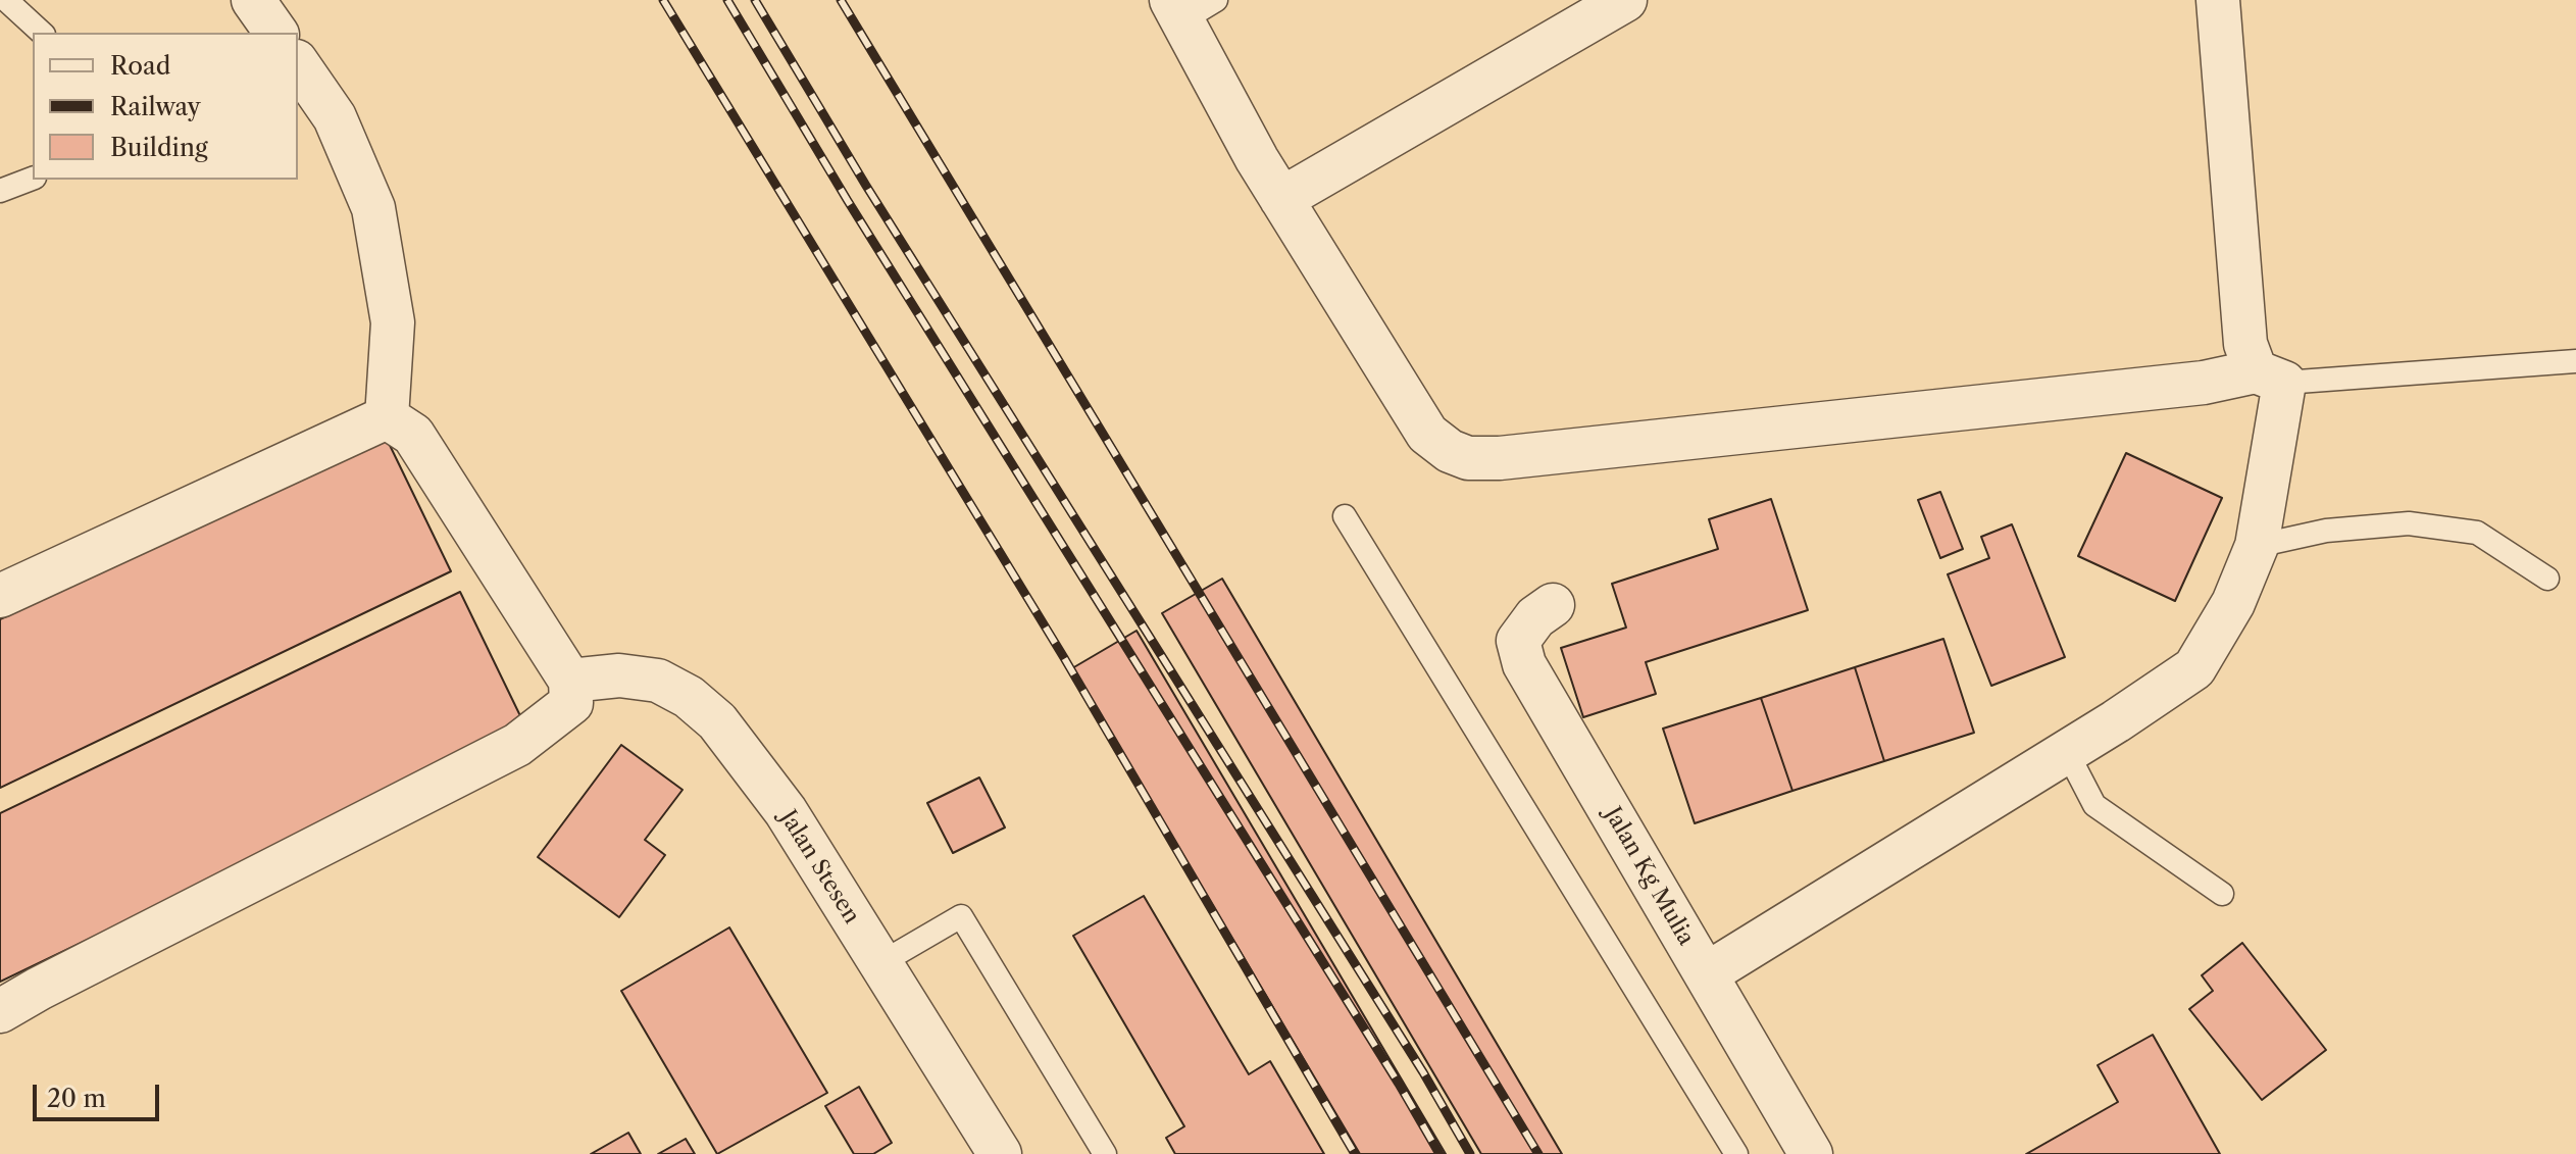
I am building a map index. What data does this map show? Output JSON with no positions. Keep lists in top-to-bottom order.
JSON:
{
  "streets": {
    "street": ["Jalan Stesen", "Jalan Kg Mulia"]
  },
  "legend": ["Road", "Railway", "Building"],
  "scale_bar": "20 m"
}
